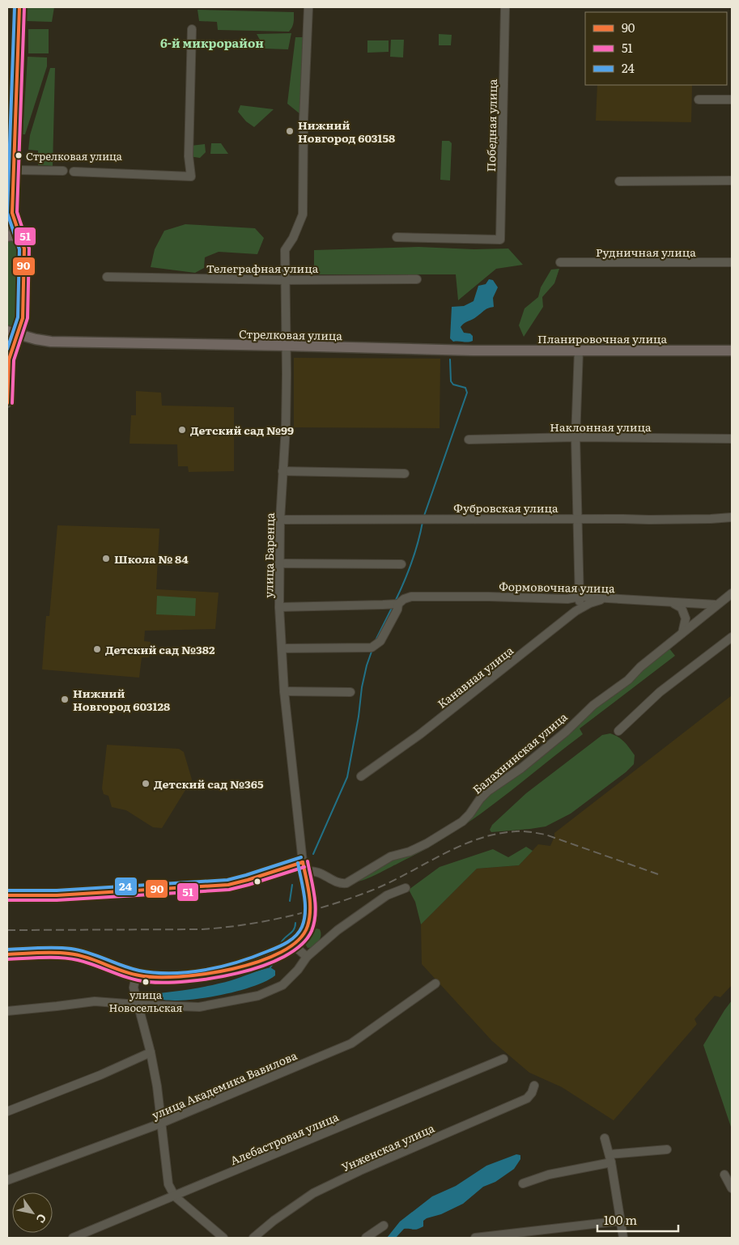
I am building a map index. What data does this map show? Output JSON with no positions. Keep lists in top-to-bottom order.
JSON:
{
  "streets": {
    "main road": ["Стрелковая улица", "Планировочная улица"],
    "street": [
      "Победная улица",
      "Рудничная улица",
      "Телеграфная улица",
      "Наклонная улица",
      "Фубровская улица",
      "улица Баренца",
      "Формовочная улица",
      "Канавная улица",
      "Балахнинская улица",
      "улица Академика Вавилова",
      "Алебастровая улица",
      "Унженская улица"
    ]
  },
  "crossings": [
    ["Телеграфная улица", "улица Баренца"],
    ["Стрелковая улица", "Планировочная улица"],
    ["Стрелковая улица", "улица Баренца"],
    ["Фубровская улица", "улица Баренца"],
    ["улица Баренца", "Формовочная улица"],
    ["улица Баренца", "Балахнинская улица"],
    ["Формовочная улица", "Канавная улица"],
    ["Формовочная улица", "Балахнинская улица"]
  ],
  "districts": ["6-й микрорайон"],
  "places": [
    "Нижний Новгород 603158",
    "Стрелковая улица",
    "Детский сад №99",
    "Школа № 84",
    "Детский сад №382",
    "Нижний Новгород 603128",
    "Детский сад №365",
    "улица Новосельская"
  ],
  "lines": ["transit line 90", "transit line 51", "transit line 24"],
  "legend": ["90", "51", "24"],
  "scale_bar": "100 m",
  "north": "bottom right"
}
